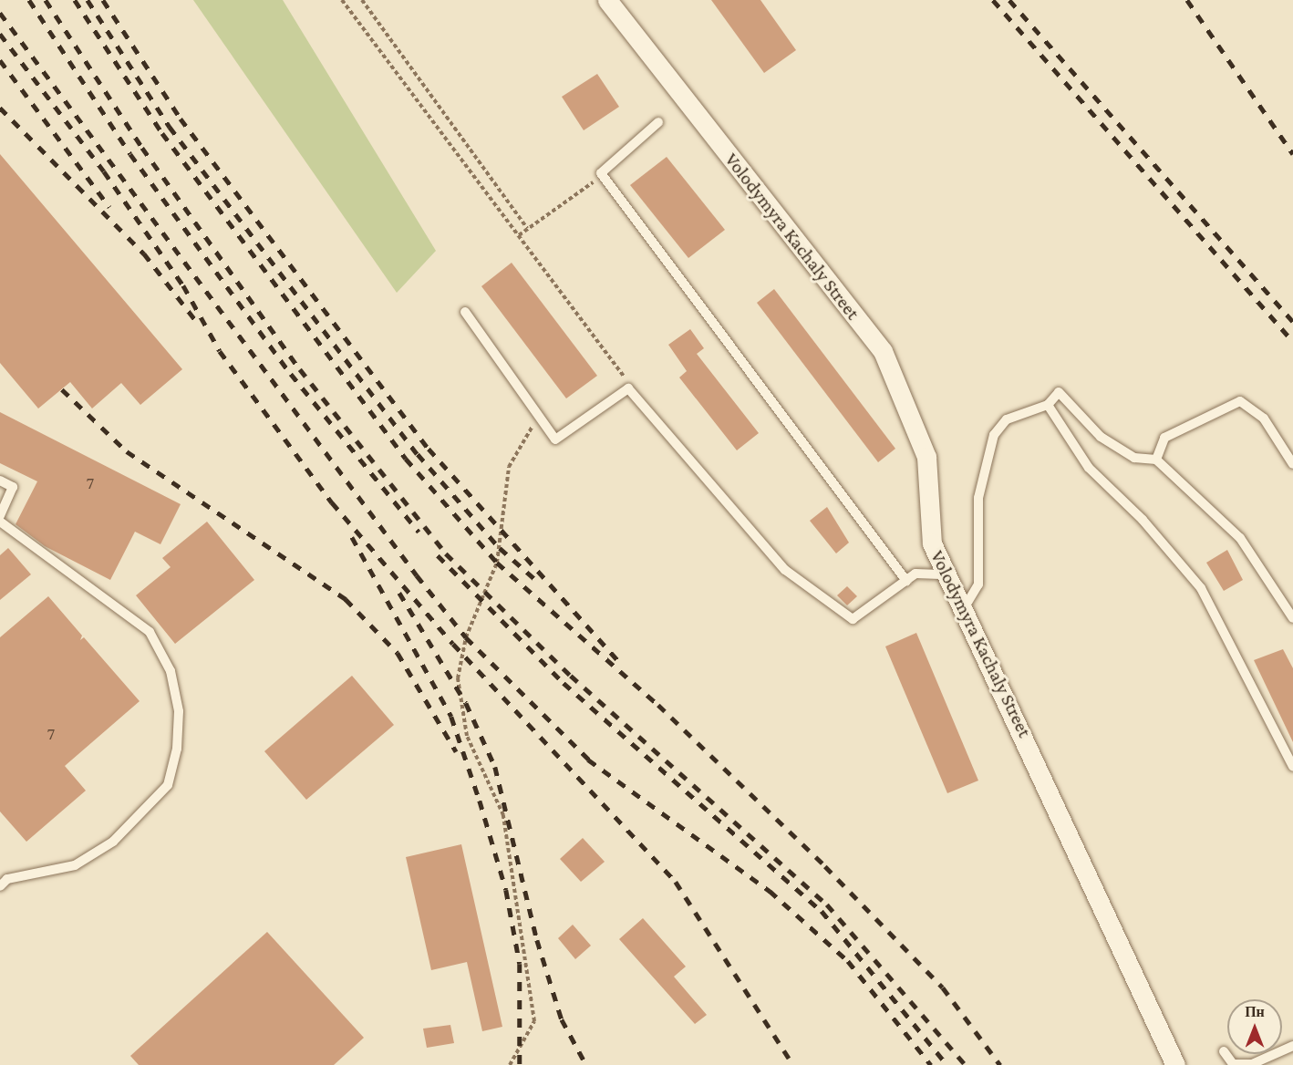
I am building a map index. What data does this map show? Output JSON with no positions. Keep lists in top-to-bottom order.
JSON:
{
  "streets": {
    "street": ["Volodymyra Kachaly Street"]
  },
  "house_numbers": ["7", "7"],
  "north": "top"
}
